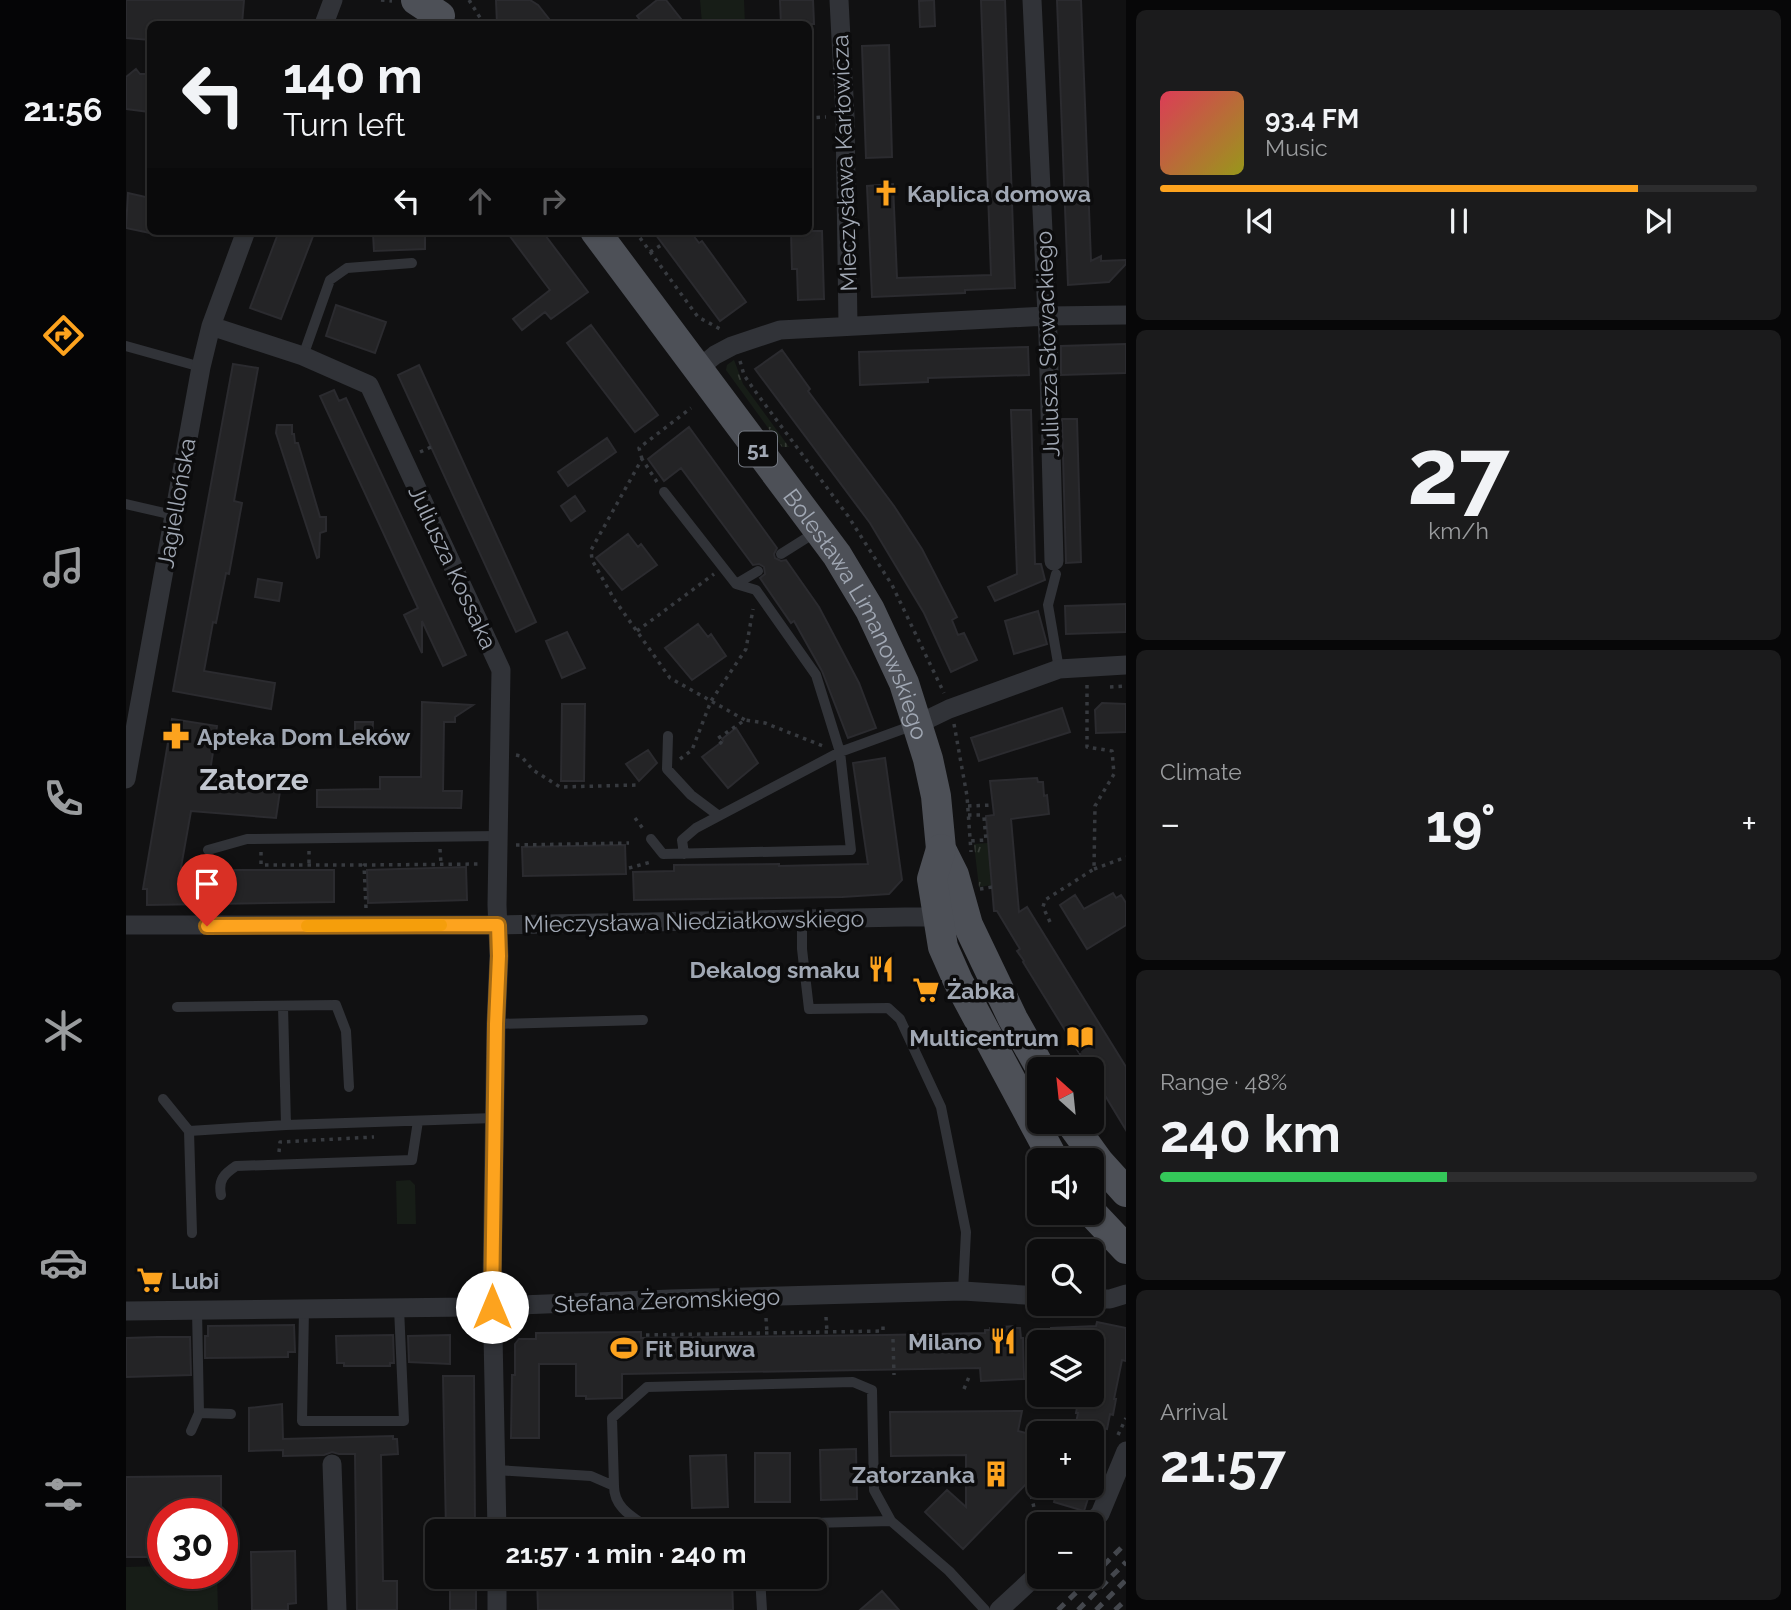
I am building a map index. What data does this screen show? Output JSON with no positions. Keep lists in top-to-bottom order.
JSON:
{
  "streets": {
    "main road": ["51", "Bolesława Limanowskiego"],
    "street": [
      "Mieczysława Karłowicza",
      "Juliusza Słowackiego",
      "Jagiellońska",
      "Juliusza Kossaka",
      "Mieczysława Niedziałkowskiego",
      "Stefana Żeromskiego"
    ]
  },
  "crossings": [
    ["Jagiellońska", "Juliusza Kossaka"],
    ["Juliusza Kossaka", "Mieczysława Niedziałkowskiego"],
    ["Juliusza Kossaka", "Stefana Żeromskiego"],
    ["Bolesława Limanowskiego", "Mieczysława Niedziałkowskiego"]
  ],
  "districts": ["Zatorze"],
  "places": {
    "church": ["Kaplica domowa"],
    "pharmacy": ["Apteka Dom Leków"],
    "restaurant": ["Dekalog smaku", "Milano"],
    "supermarket": ["Żabka", "Lubi"],
    "library": ["Multicentrum"],
    "sports": ["Fit Biurwa"],
    "building": ["Zatorzanka"]
  },
  "north": "top left",
  "page": {
    "tabs": "21:56",
    "turn": ["140 m", "Turn left"],
    "song": ["93.4 FM", "Music"],
    "tile": [
      ["27", "km/h"],
      "Climate",
      ["Range · 48%", "240 km"],
      ["Arrival", "21:57"]
    ],
    "heat": ["−", "19°", "+"],
    "map_buttons": ["+", "−"],
    "limit": "30",
    "trip": "21:57 · 1 min · 240 m"
  }
}
